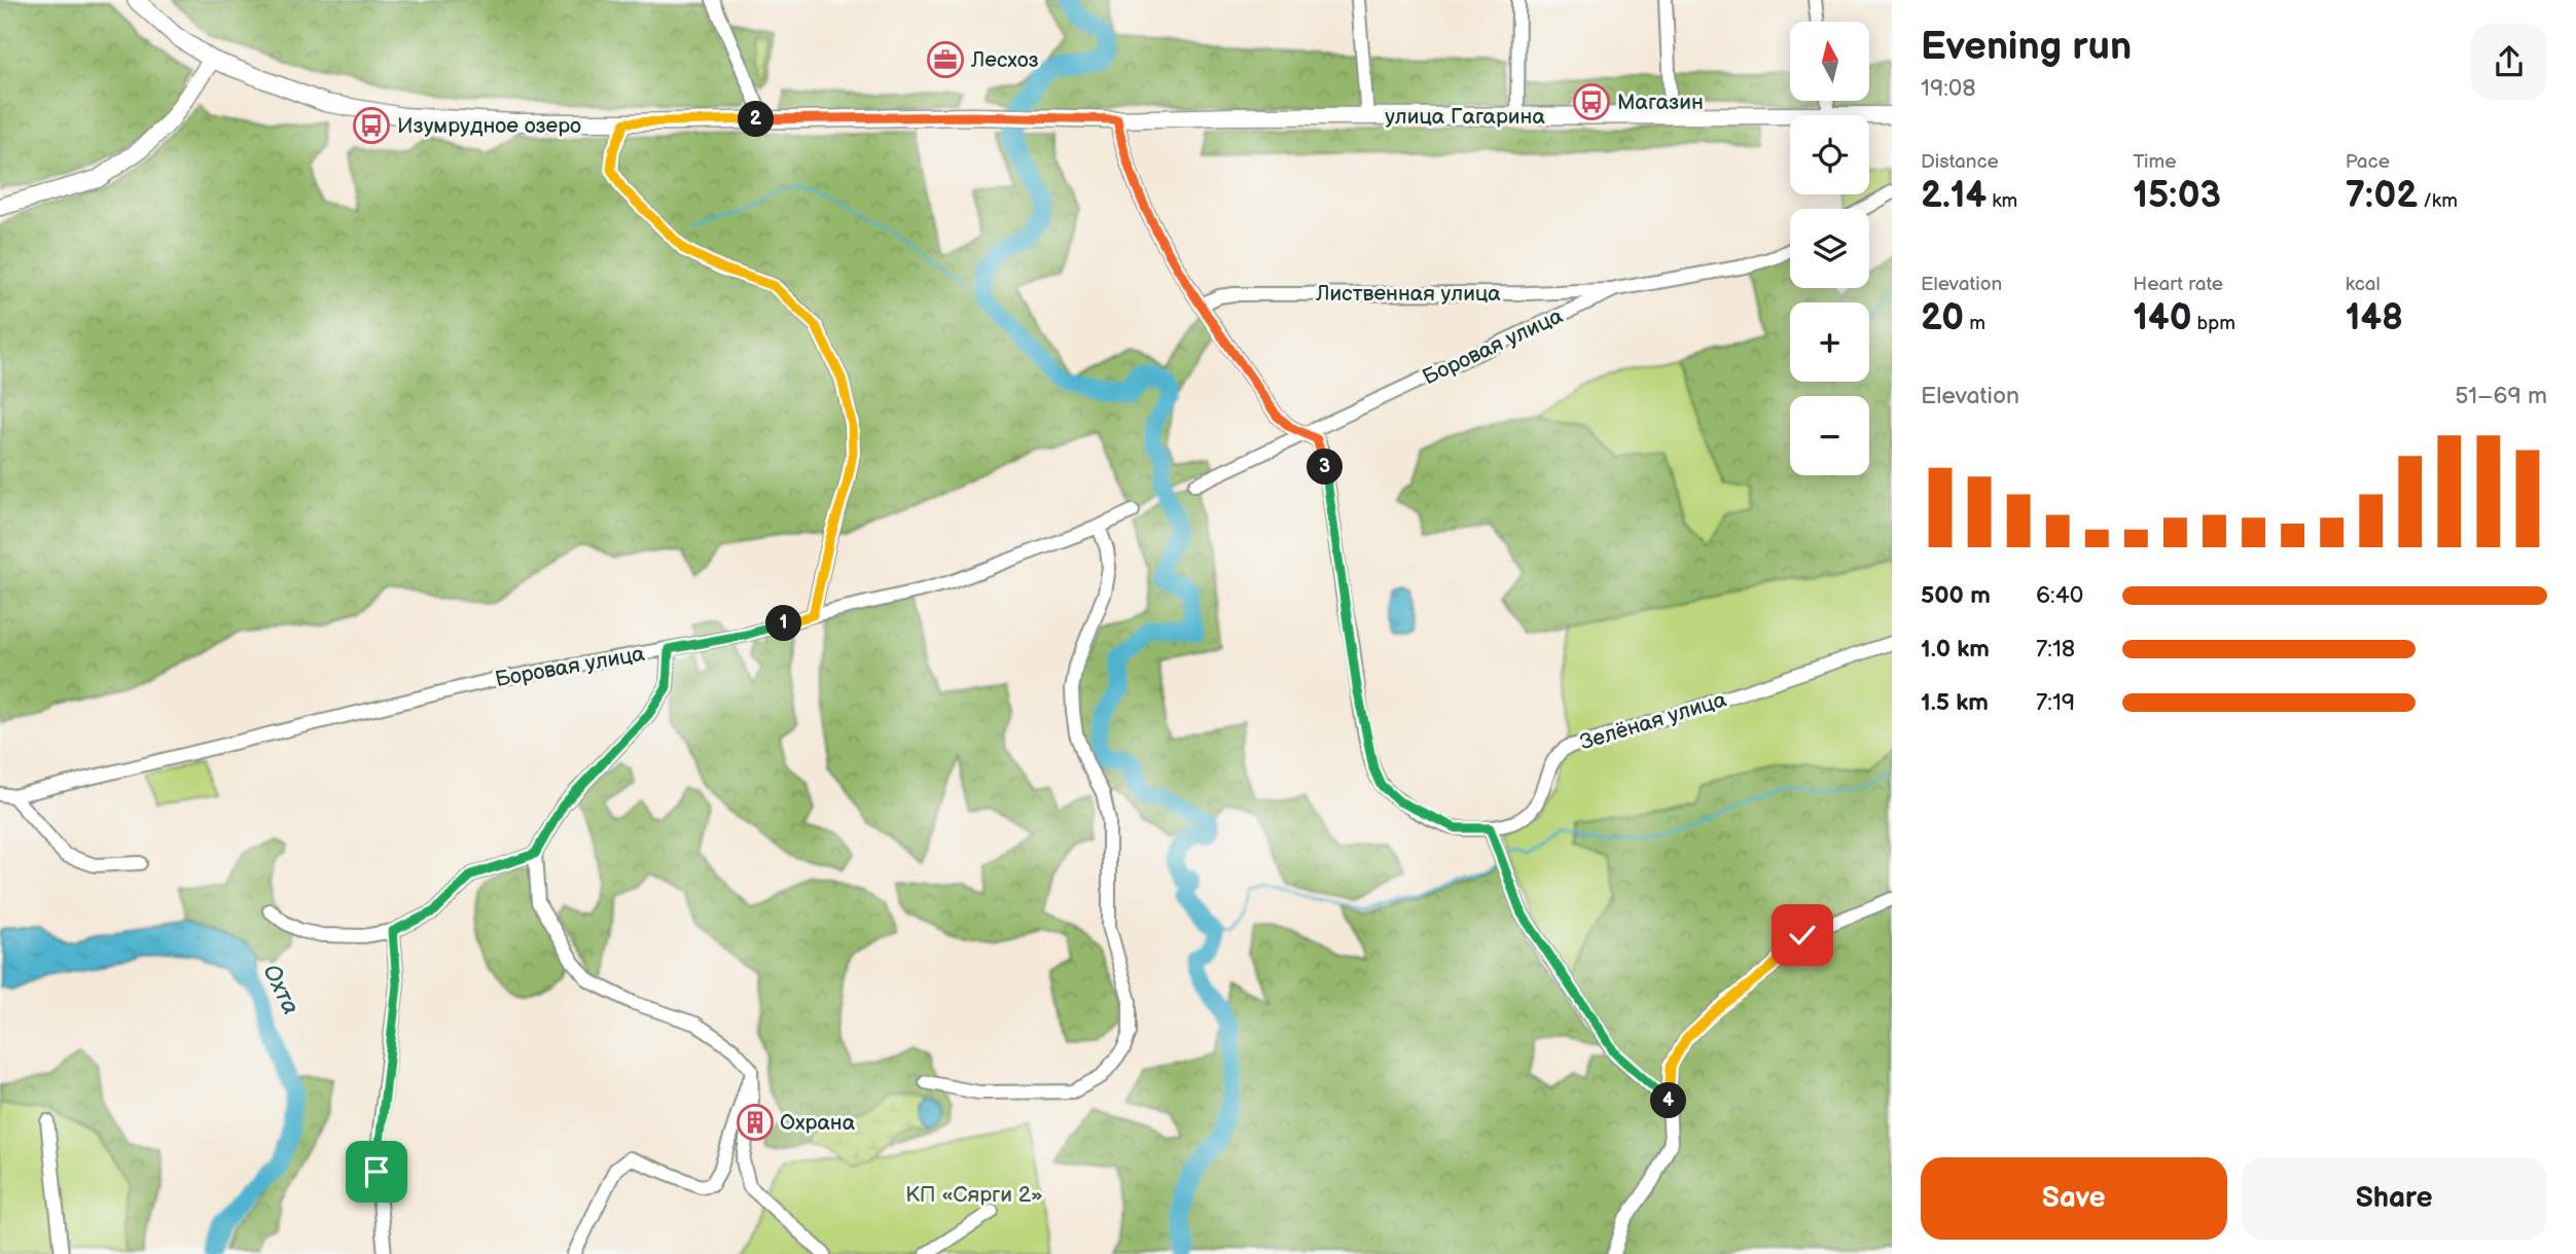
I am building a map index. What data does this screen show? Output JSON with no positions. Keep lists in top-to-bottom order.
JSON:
{
  "streets": {
    "main road": ["улица Гагарина"],
    "street": ["Лиственная улица", "Боровая улица", "Зелёная улица"]
  },
  "crossings": [
    ["улица Гагарина", "Зелёная улица"],
    ["Лиственная улица", "Боровая улица"],
    ["Лиственная улица", "Зелёная улица"],
    ["Боровая улица", "Зелёная улица"]
  ],
  "water": ["Охта"],
  "parks": ["КП «Сярги 2»"],
  "places": {
    "office": ["Лесхоз"],
    "bus stop": ["Магазин", "Изумрудное озеро"],
    "building": ["Охрана"]
  },
  "north": "top",
  "page": {
    "heading": ["Evening run", "19:08"],
    "map_buttons": ["+", "−"],
    "pins": [
      "2",
      "3",
      "1",
      "4"
    ],
    "stats": [
      ["Distance", "2.14 km"],
      ["Time", "15:03"],
      ["Pace", "7:02 /km"],
      ["Elevation", "20 m"],
      ["Heart rate", "140 bpm"],
      ["kcal", "148"]
    ],
    "chart": ["Elevation", "51–69 m"],
    "list": [
      {
        "name": "500 m",
        "note": "6:40"
      },
      {
        "name": "1.0 km",
        "note": "7:18"
      },
      {
        "name": "1.5 km",
        "note": "7:19"
      }
    ],
    "buttons": ["Save", "Share"]
  }
}
